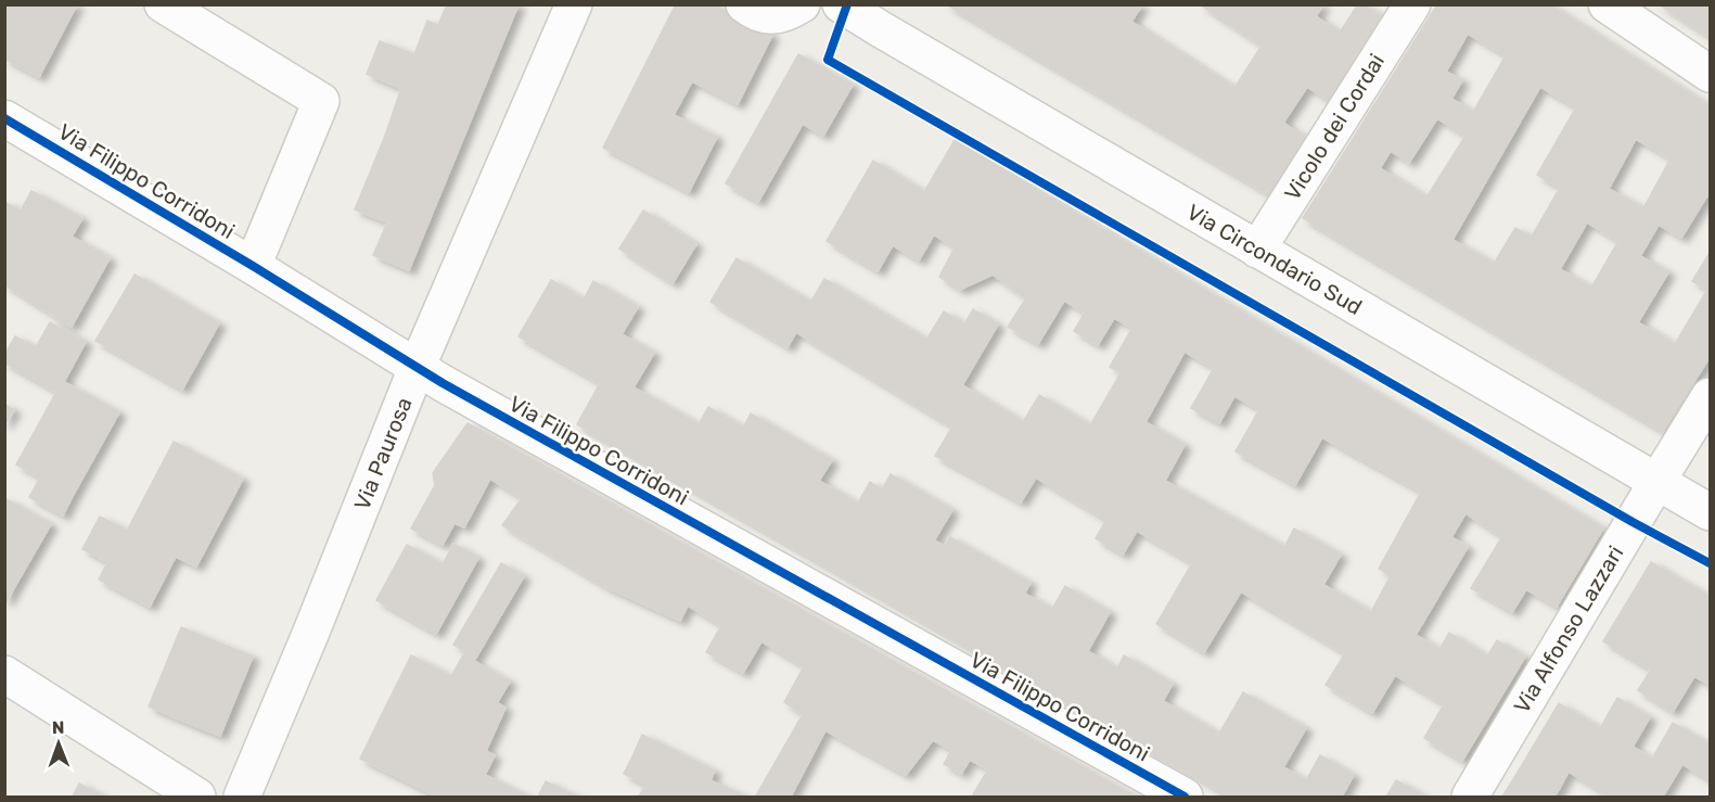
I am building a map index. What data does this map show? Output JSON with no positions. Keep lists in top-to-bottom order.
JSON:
{
  "streets": {
    "street": [
      "Vicolo dei Cordai",
      "Via Filippo Corridoni",
      "Via Circondario Sud",
      "Via Paurosa",
      "Via Alfonso Lazzari"
    ]
  },
  "crossings": [
    ["Vicolo dei Cordai", "Via Circondario Sud"],
    ["Via Filippo Corridoni", "Via Paurosa"],
    ["Via Circondario Sud", "Via Alfonso Lazzari"]
  ],
  "north": "top"
}
